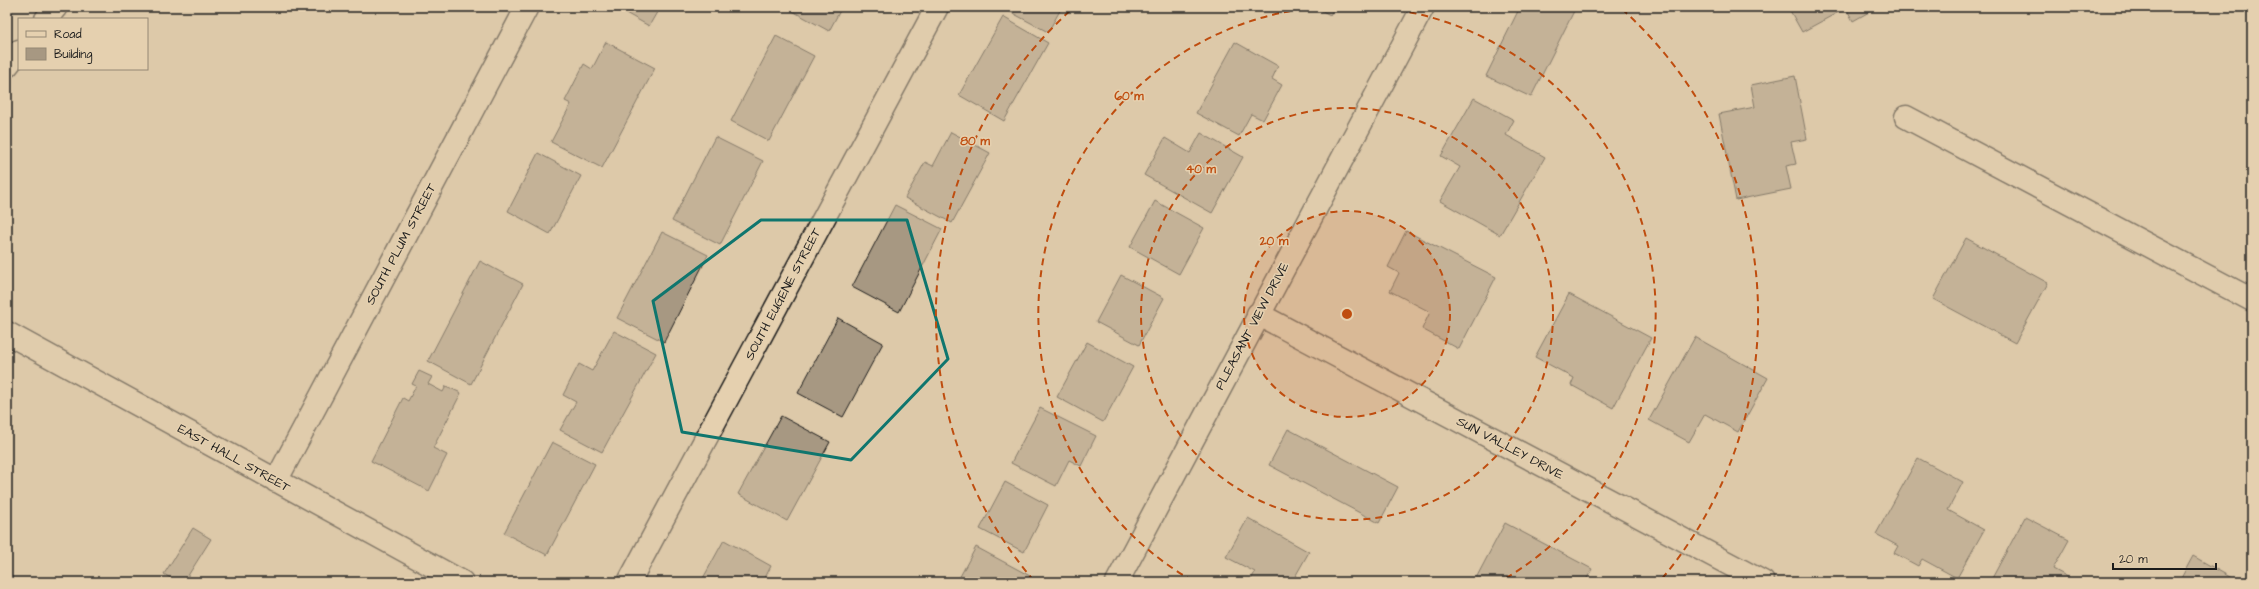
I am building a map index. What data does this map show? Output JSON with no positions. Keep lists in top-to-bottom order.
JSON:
{
  "streets": {
    "street": [
      "SOUTH PLUM STREET",
      "SOUTH EUGENE STREET",
      "PLEASANT VIEW DRIVE",
      "SUN VALLEY DRIVE",
      "EAST HALL STREET"
    ]
  },
  "crossings": [
    ["SOUTH PLUM STREET", "EAST HALL STREET"],
    ["PLEASANT VIEW DRIVE", "SUN VALLEY DRIVE"]
  ],
  "legend": ["Road", "Building"],
  "scale_bar": "20 m",
  "rings": [
    "60 m",
    "80 m",
    "40 m",
    "20 m"
  ]
}
